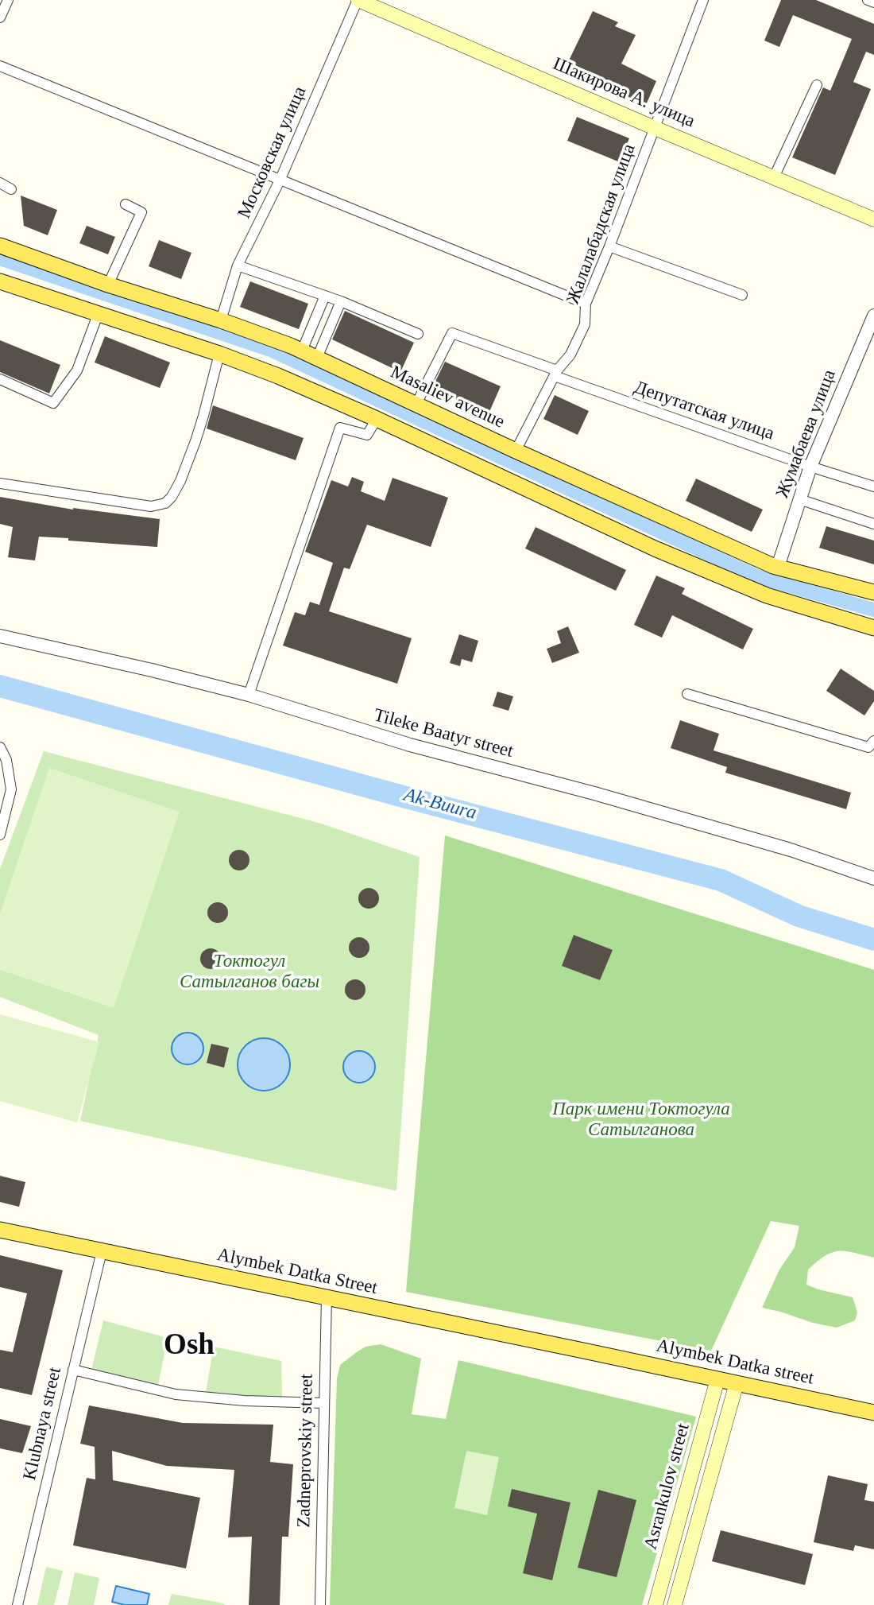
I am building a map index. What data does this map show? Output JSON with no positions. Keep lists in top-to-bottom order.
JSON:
{
  "streets": {
    "main road": [
      "Шакирова А. улица",
      "Masaliev avenue",
      "Alymbek Datka Street",
      "Alymbek Datka street",
      "Asrankulov street"
    ],
    "street": [
      "Московская улица",
      "Жалалабадская улица",
      "Депутатская улица",
      "Жумабаева улица",
      "Tileke Baatyr street",
      "Klubnaya street",
      "Zadneprovskiy street"
    ]
  },
  "crossings": [
    ["Шакирова А. улица", "Московская улица"],
    ["Шакирова А. улица", "Жалалабадская улица"],
    ["Московская улица", "Masaliev avenue"],
    ["Жалалабадская улица", "Masaliev avenue"],
    ["Жалалабадская улица", "Депутатская улица"],
    ["Masaliev avenue", "Депутатская улица"],
    ["Masaliev avenue", "Жумабаева улица"],
    ["Депутатская улица", "Жумабаева улица"],
    ["Alymbek Datka Street", "Alymbek Datka street"],
    ["Alymbek Datka Street", "Klubnaya street"],
    ["Alymbek Datka Street", "Zadneprovskiy street"],
    ["Alymbek Datka Street", "Asrankulov street"],
    ["Alymbek Datka street", "Asrankulov street"]
  ],
  "districts": ["Osh"],
  "water": ["Ak-Buura"],
  "parks": ["Токтогул Сатылганов багы", "Парк имени Токтогула Сатылганова"]
}
